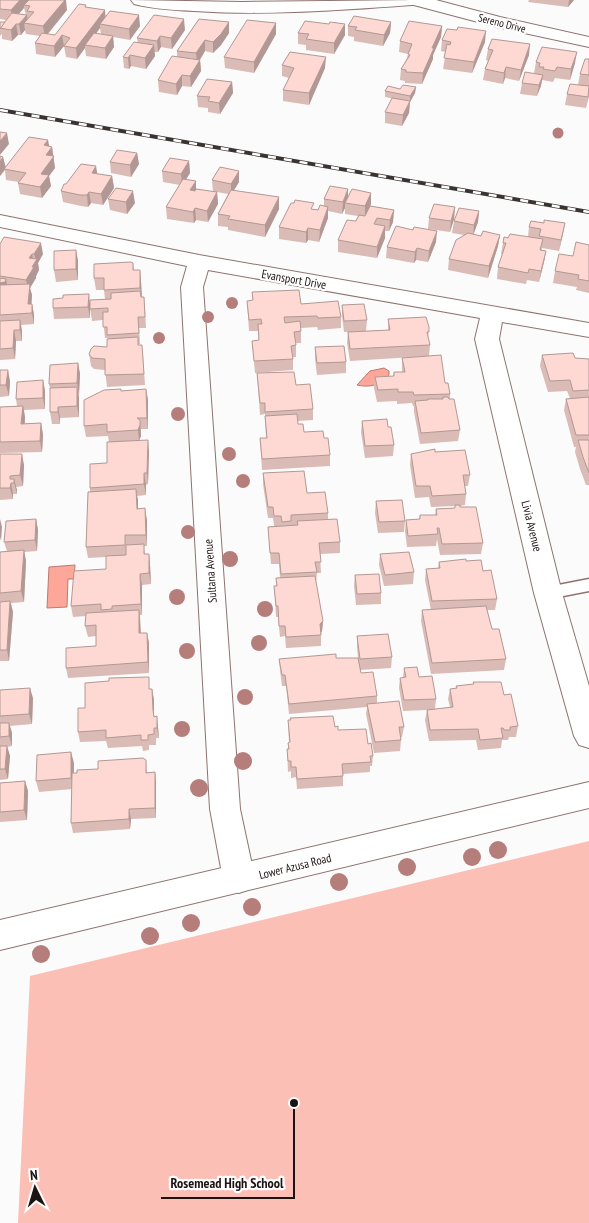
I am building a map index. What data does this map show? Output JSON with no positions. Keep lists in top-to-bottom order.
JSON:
{
  "streets": {
    "street": [
      "Sereno Drive",
      "Evansport Drive",
      "Livia Avenue",
      "Sultana Avenue",
      "Lower Azusa Road"
    ]
  },
  "crossings": [
    ["Evansport Drive", "Livia Avenue"],
    ["Evansport Drive", "Sultana Avenue"],
    ["Sultana Avenue", "Lower Azusa Road"]
  ],
  "places": ["Rosemead High School"],
  "north": "top"
}
